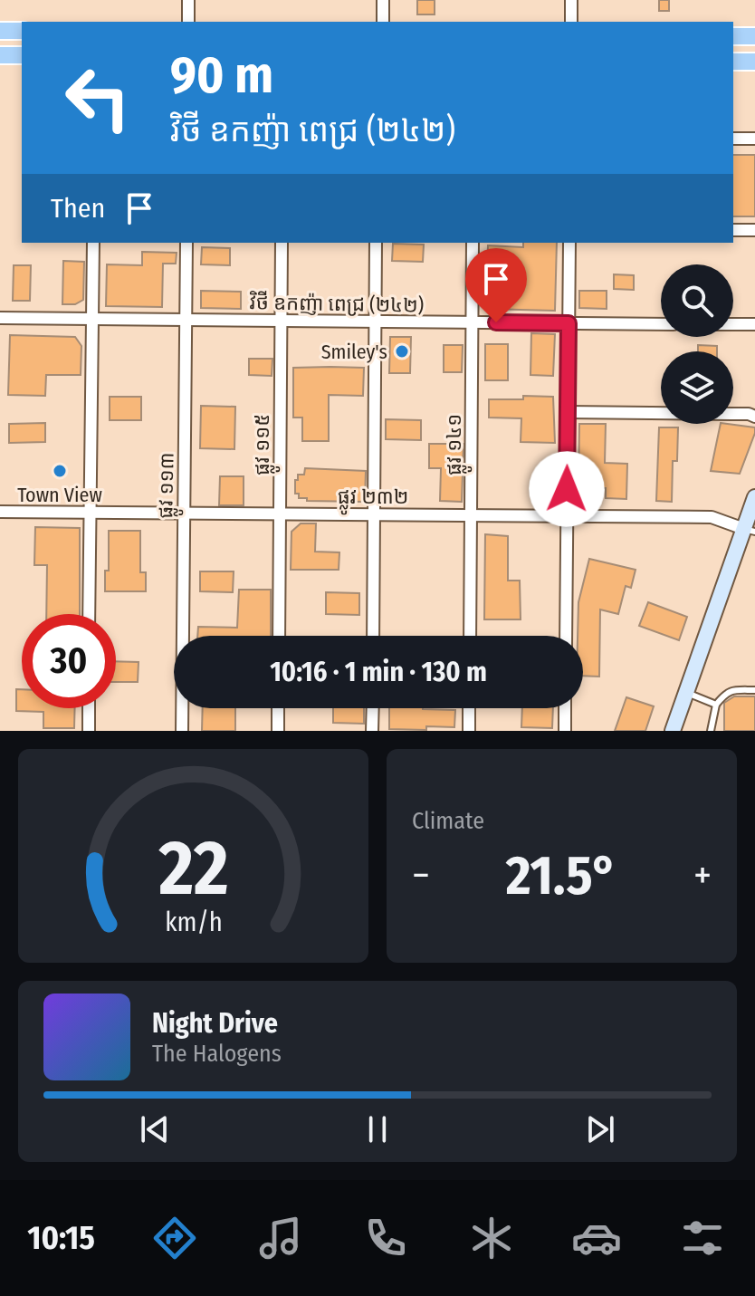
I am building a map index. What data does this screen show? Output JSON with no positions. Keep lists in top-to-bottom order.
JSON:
{
  "streets": {
    "street": [
      "វិថី ឧកញ៉ា ពេជ្រ (២៤២)",
      "ផ្លូវ ១១៥",
      "ផ្លូវ ១៤១",
      "ផ្លូវ ១១៣",
      "ផ្លូវ ២៣២"
    ]
  },
  "crossings": [
    ["វិថី ឧកញ៉ា ពេជ្រ (២៤២)", "ផ្លូវ ១១៥"],
    ["វិថី ឧកញ៉ា ពេជ្រ (២៤២)", "ផ្លូវ ១៤១"],
    ["វិថី ឧកញ៉ា ពេជ្រ (២៤២)", "ផ្លូវ ១១៣"],
    ["ផ្លូវ ១១៥", "ផ្លូវ ២៣២"],
    ["ផ្លូវ ១៤១", "ផ្លូវ ២៣២"],
    ["ផ្លូវ ១១៣", "ផ្លូវ ២៣២"]
  ],
  "places": ["Smiley's", "Town View"],
  "page": {
    "turn": ["90 m", "វិថី ឧកញ៉ា ពេជ្រ (២៤២)"],
    "then": "Then",
    "limit": "30",
    "trip": "10:16 · 1 min · 130 m",
    "tile": "Climate",
    "heat": ["−", "21.5°", "+"],
    "song": ["Night Drive", "The Halogens"],
    "tabs": "10:15",
    "gauge": ["22", "km/h"]
  }
}
